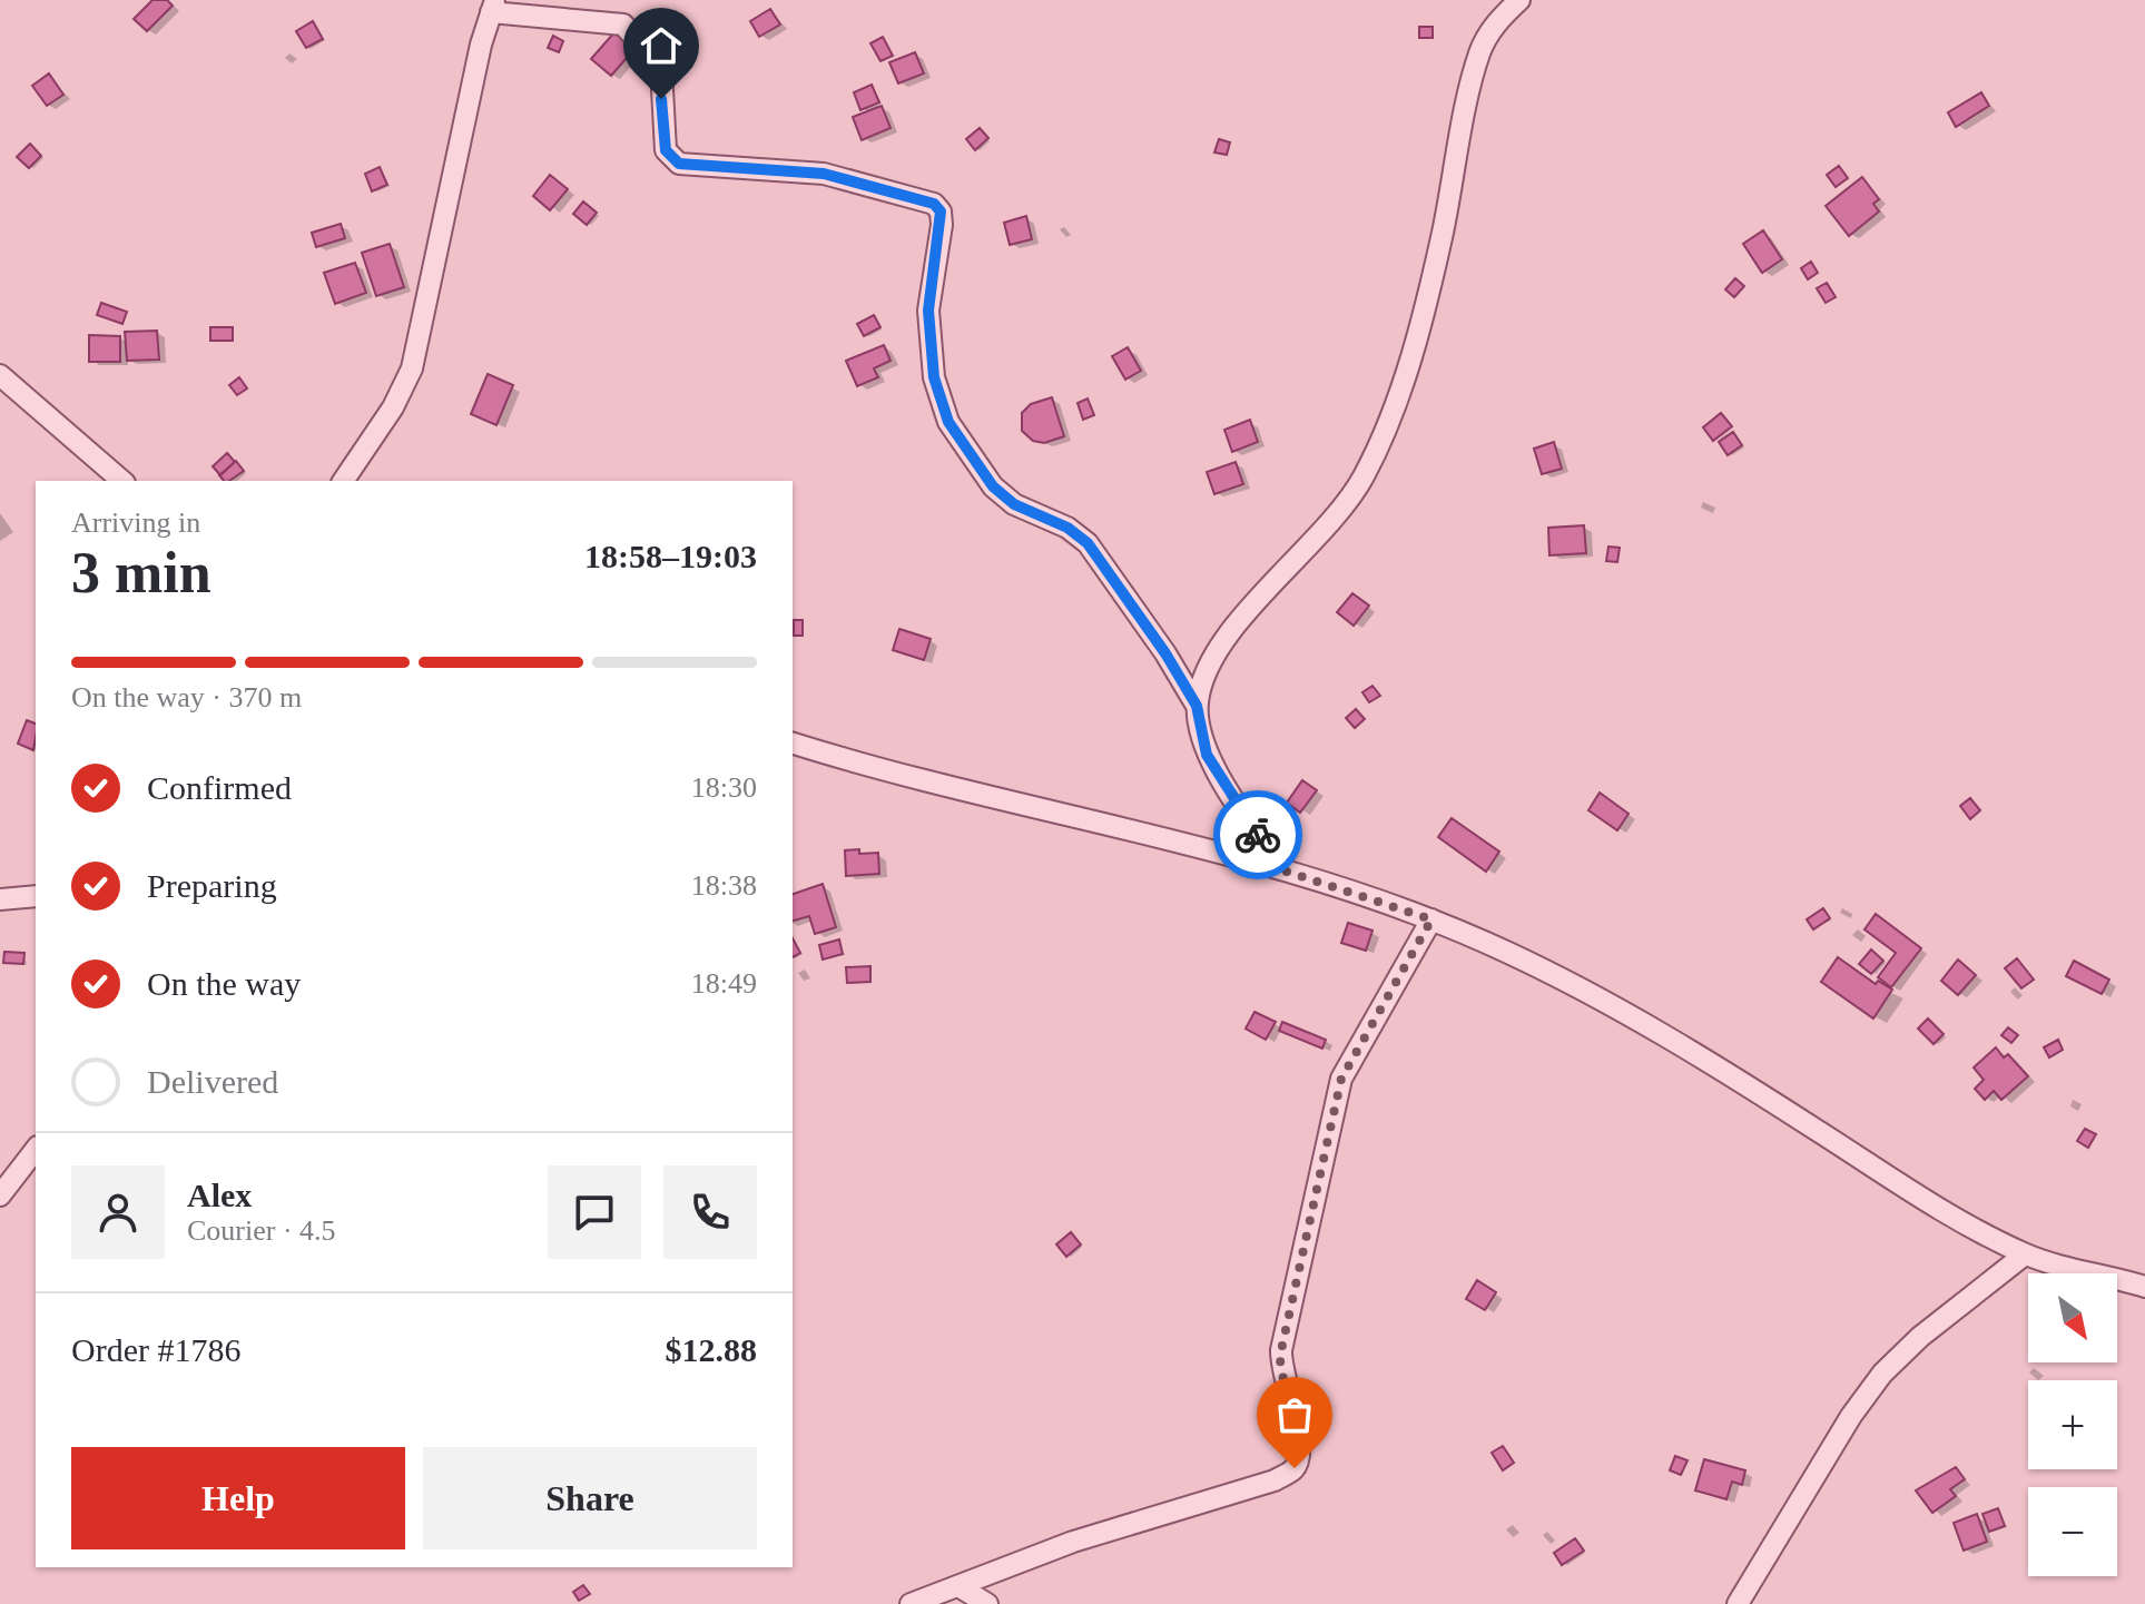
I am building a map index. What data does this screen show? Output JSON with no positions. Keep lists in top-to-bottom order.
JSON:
{
  "north": "bottom right",
  "page": {
    "heading": ["3 min", "Arriving in", "18:58–19:03"],
    "panel": [
      "Alex",
      "Courier · 4.5",
      "Order #1786",
      "$12.88"
    ],
    "bar": "On the way · 370 m",
    "list": [
      ["Confirmed", "18:30"],
      ["Preparing", "18:38"],
      ["On the way", "18:49"],
      "Delivered"
    ],
    "map_buttons": ["+", "−"],
    "buttons": ["Help", "Share"]
  }
}
